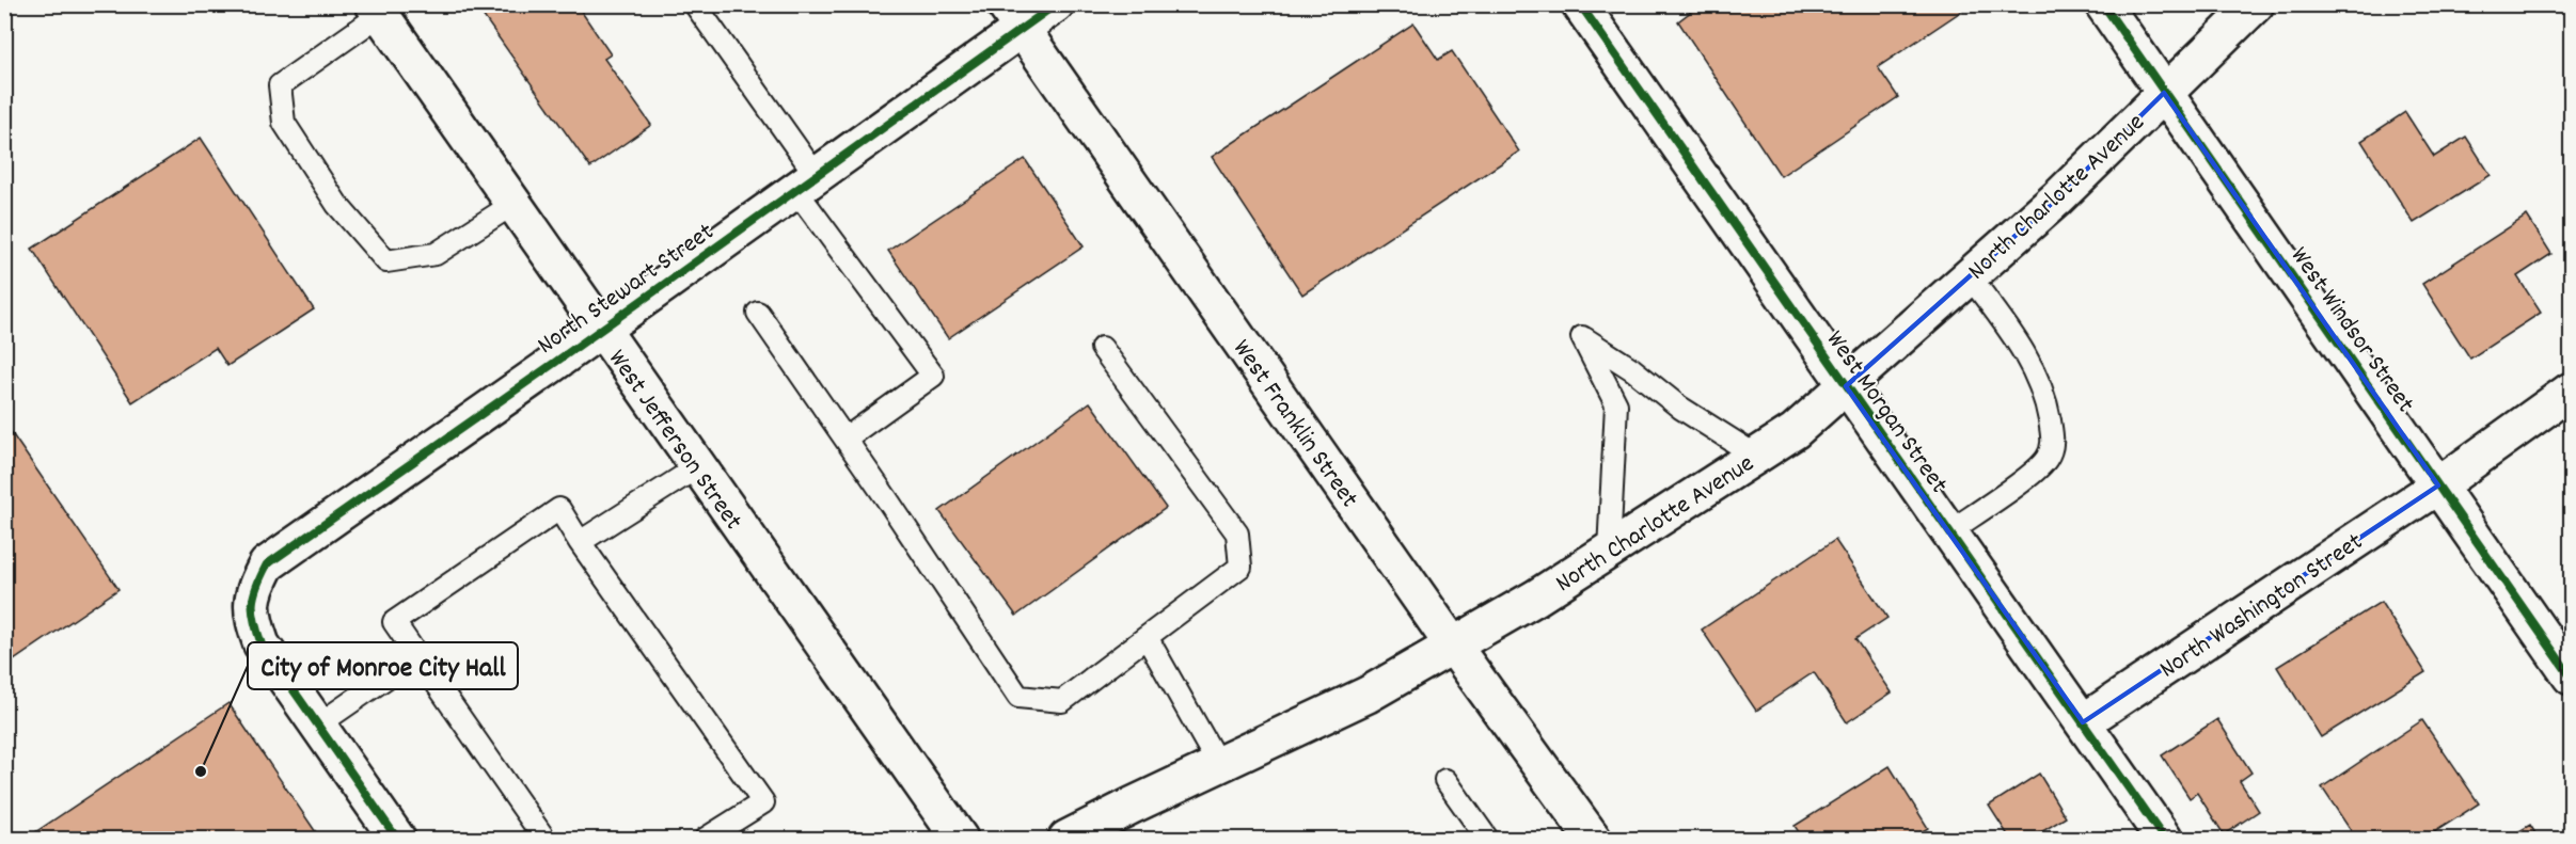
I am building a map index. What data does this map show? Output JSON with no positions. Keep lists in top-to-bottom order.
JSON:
{
  "streets": {
    "street": [
      "North Charlotte Avenue",
      "North Stewart Street",
      "West Windsor Street",
      "West Morgan Street",
      "West Franklin Street",
      "West Jefferson Street",
      "North Washington Street"
    ]
  },
  "crossings": [
    ["North Charlotte Avenue", "West Windsor Street"],
    ["North Charlotte Avenue", "West Morgan Street"],
    ["North Charlotte Avenue", "West Franklin Street"],
    ["North Stewart Street", "West Franklin Street"],
    ["North Stewart Street", "West Jefferson Street"],
    ["West Windsor Street", "North Washington Street"],
    ["West Morgan Street", "North Washington Street"]
  ],
  "places": ["City of Monroe City Hall"]
}
